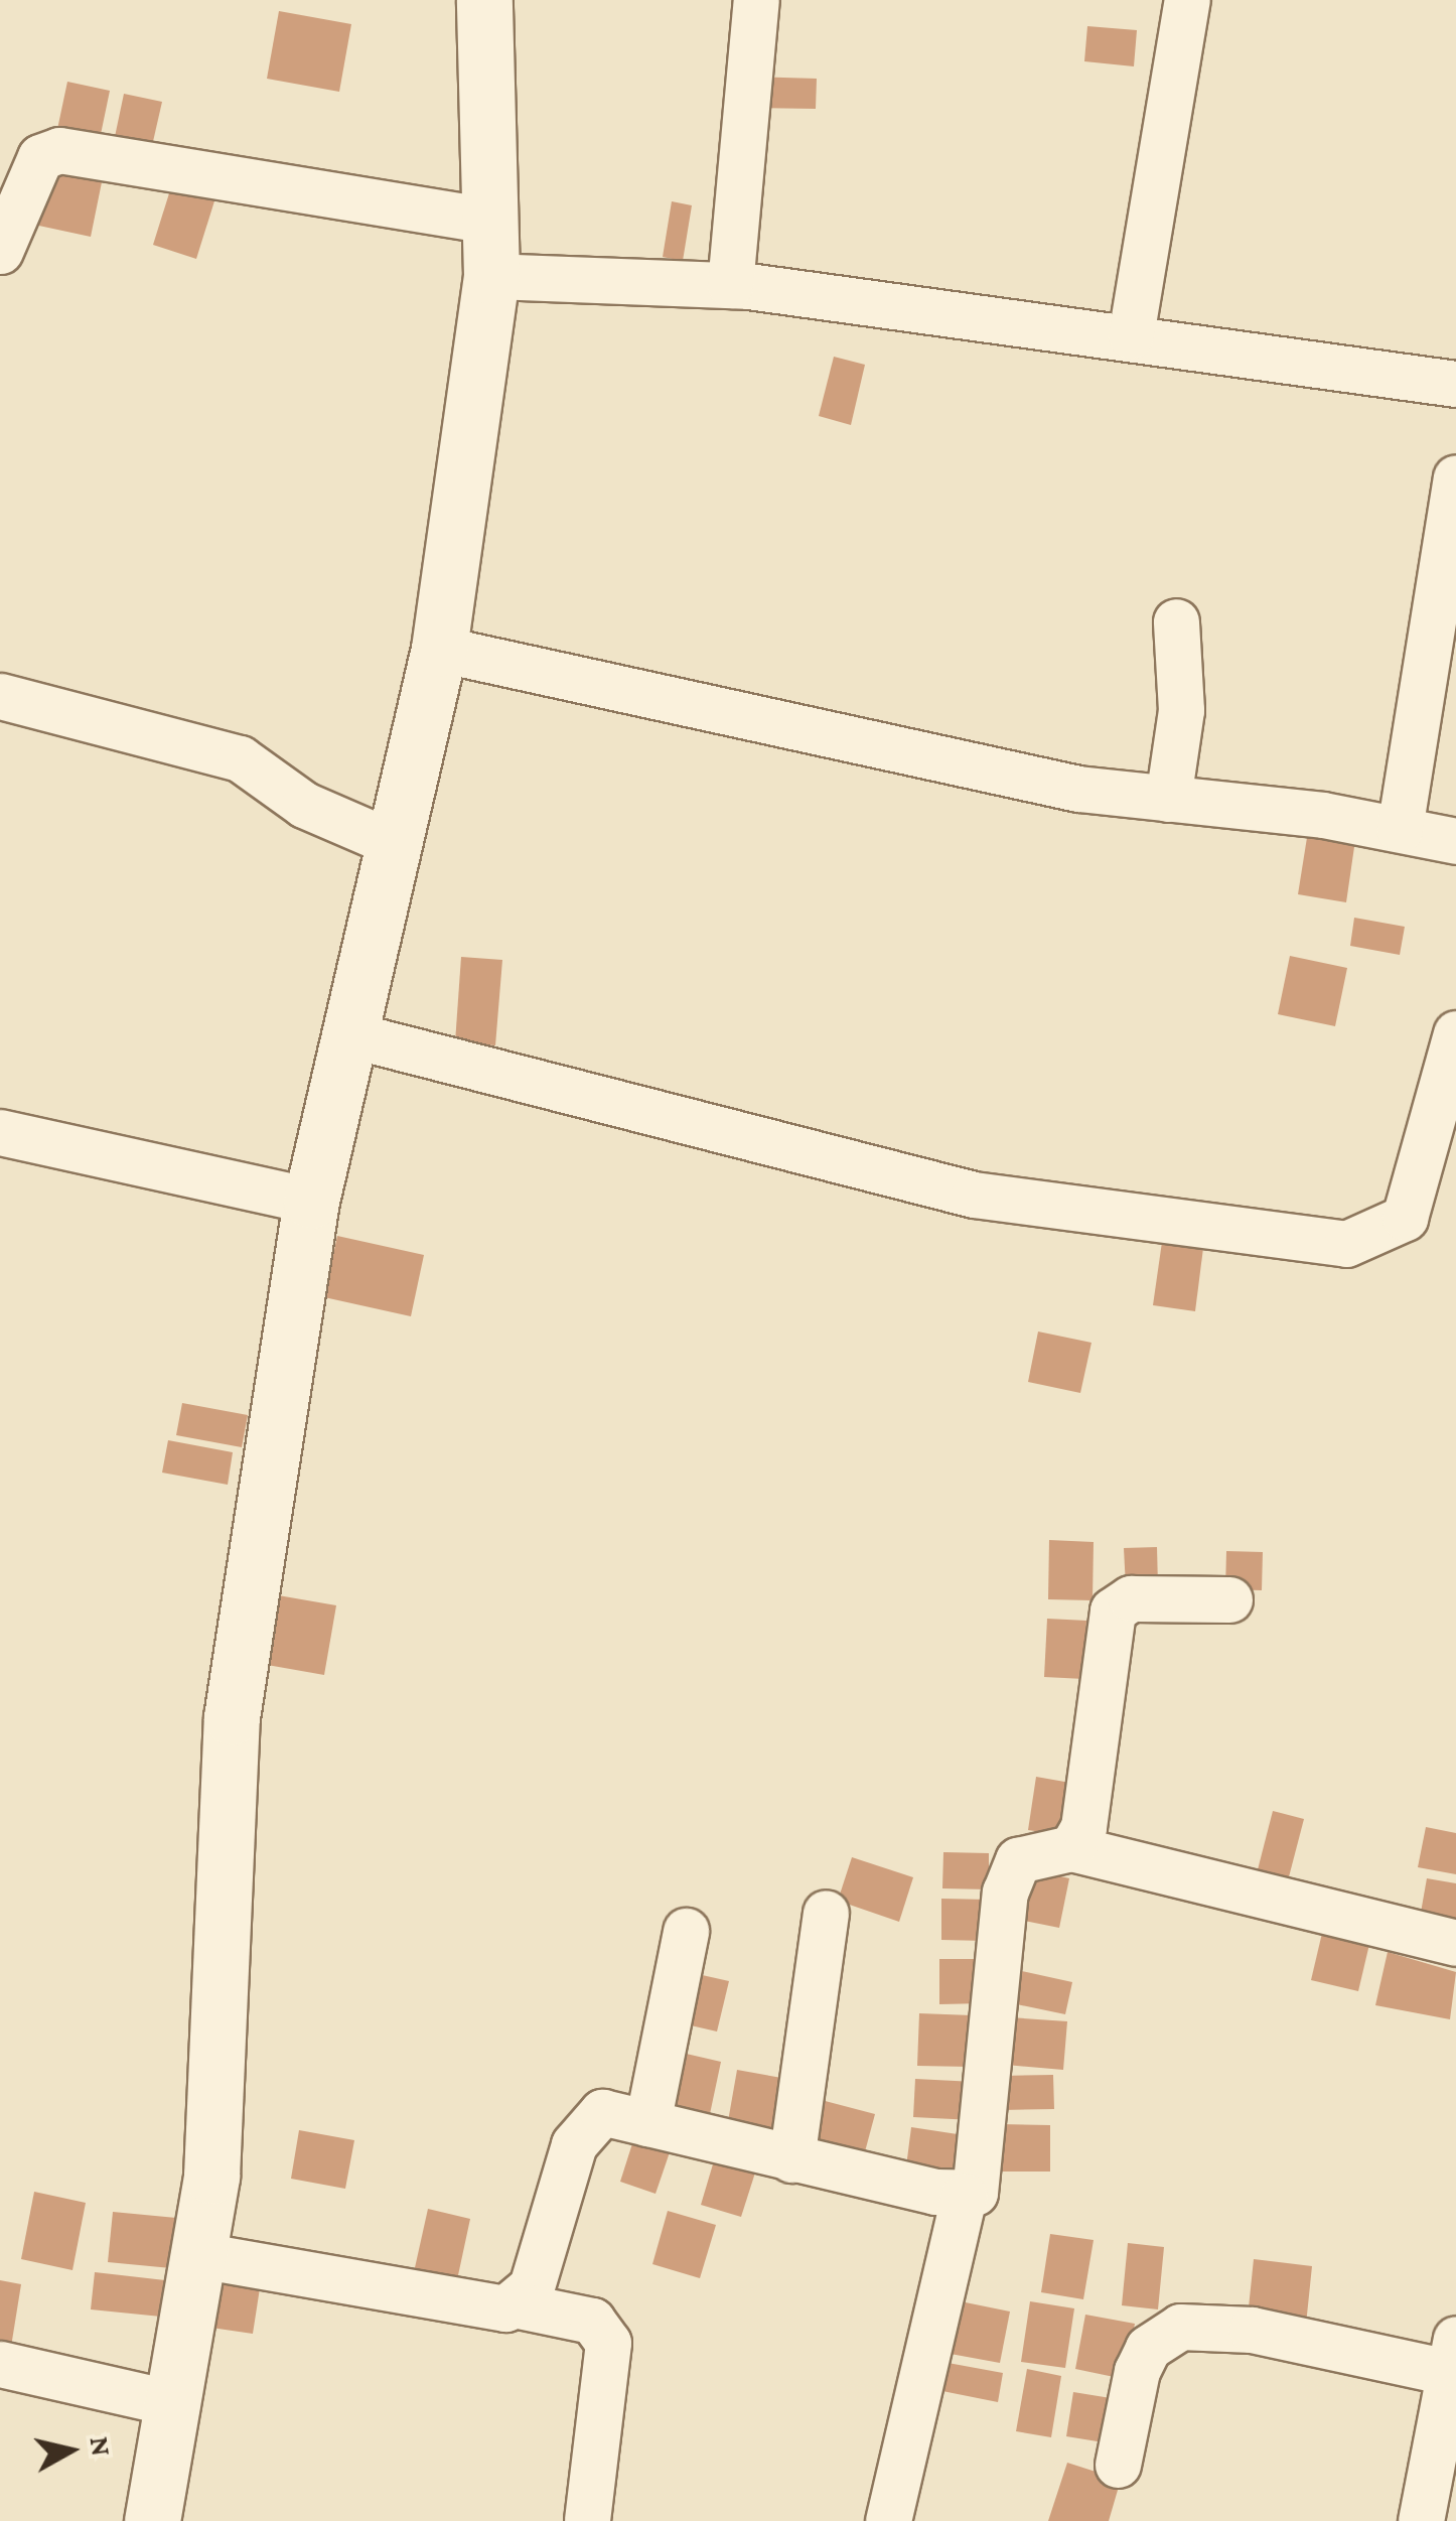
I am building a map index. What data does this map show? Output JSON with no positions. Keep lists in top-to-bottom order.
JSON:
{
  "north": "right"
}
